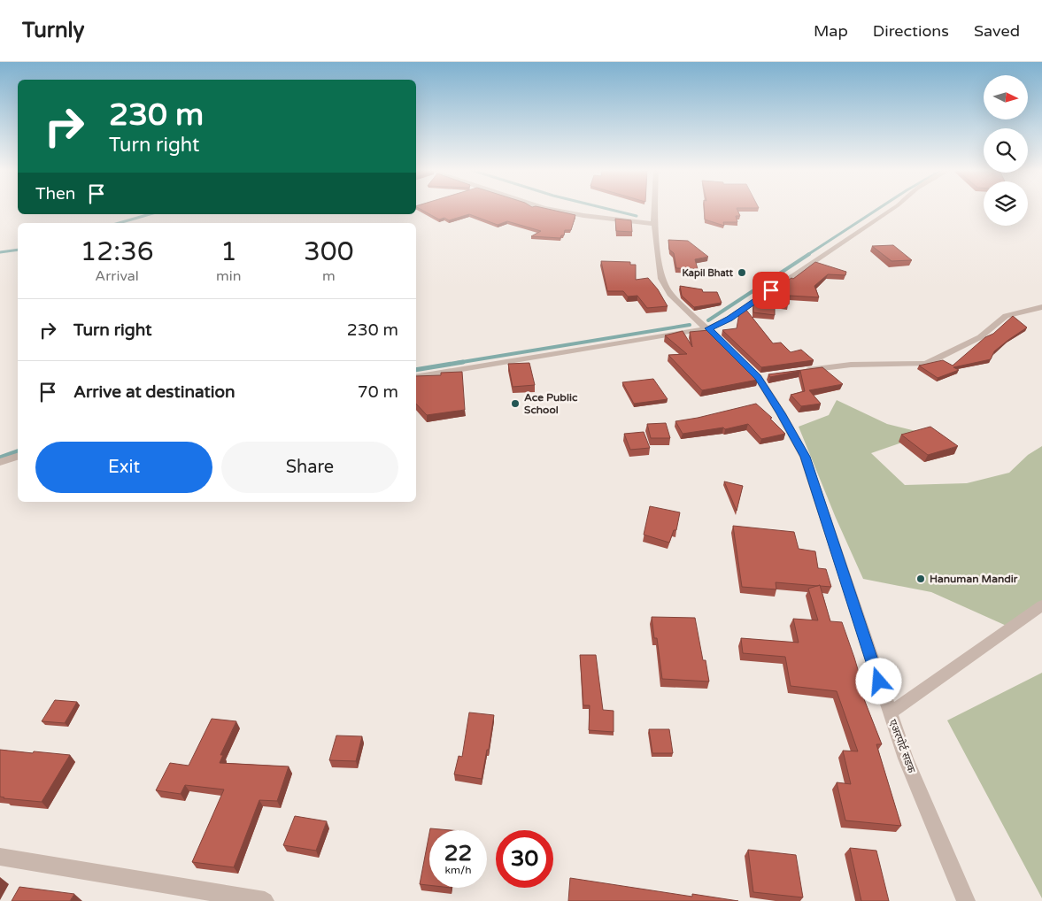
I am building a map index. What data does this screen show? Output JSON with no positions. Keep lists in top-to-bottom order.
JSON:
{
  "streets": {
    "street": ["एअरपोर्ट सडक"]
  },
  "places": ["Kapil Bhatt", "Ace Public School", "Hanuman Mandir"],
  "north": "right",
  "page": {
    "header": "Turnly",
    "nav": ["Map", "Directions", "Saved"],
    "turn": ["230 m", "Turn right"],
    "then": "Then",
    "eta": [
      "12:36",
      "Arrival",
      "1",
      "min",
      "300",
      "m"
    ],
    "list": [
      {
        "name": "Turn right",
        "value": "230 m"
      },
      {
        "name": "Arrive at destination",
        "value": "70 m"
      }
    ],
    "buttons": ["Exit", "Share"],
    "speed": "22 km/h",
    "limit": "30"
  }
}
